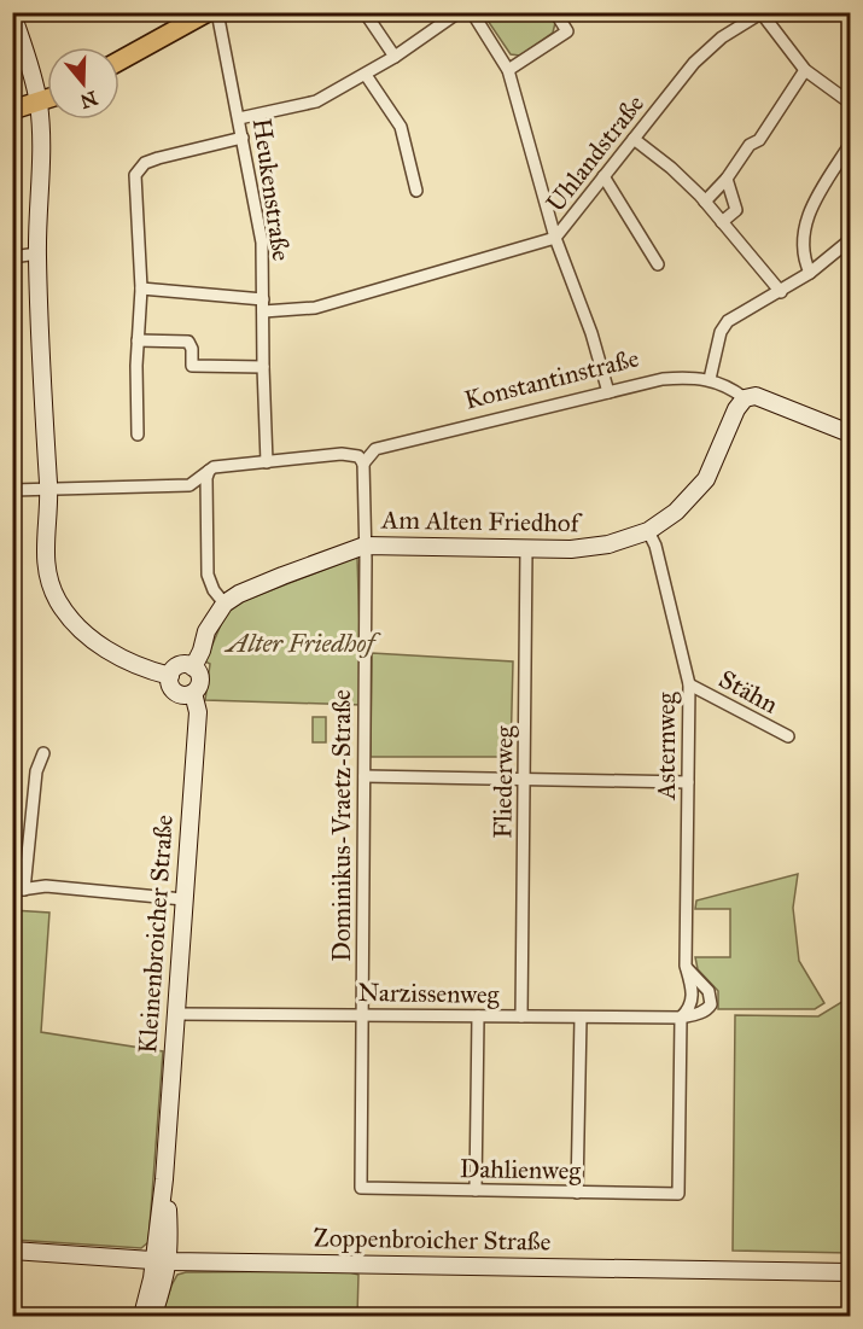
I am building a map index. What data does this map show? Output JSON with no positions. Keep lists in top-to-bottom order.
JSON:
{
  "streets": {
    "main road": [
      "Konstantinstraße",
      "Am Alten Friedhof",
      "Kleinenbroicher Straße",
      "Zoppenbroicher Straße"
    ],
    "street": [
      "Uhlandstraße",
      "Heukenstraße",
      "Stähn",
      "Asternweg",
      "Fliederweg",
      "Dominikus-Vraetz-Straße",
      "Narzissenweg",
      "Dahlienweg"
    ]
  },
  "crossings": [
    ["Uhlandstraße", "Heukenstraße"],
    ["Konstantinstraße", "Am Alten Friedhof"],
    ["Konstantinstraße", "Dominikus-Vraetz-Straße"],
    ["Am Alten Friedhof", "Asternweg"],
    ["Am Alten Friedhof", "Fliederweg"],
    ["Am Alten Friedhof", "Dominikus-Vraetz-Straße"],
    ["Stähn", "Asternweg"],
    ["Asternweg", "Narzissenweg"],
    ["Asternweg", "Dahlienweg"],
    ["Fliederweg", "Narzissenweg"],
    ["Dominikus-Vraetz-Straße", "Narzissenweg"],
    ["Dominikus-Vraetz-Straße", "Dahlienweg"],
    ["Kleinenbroicher Straße", "Narzissenweg"],
    ["Kleinenbroicher Straße", "Zoppenbroicher Straße"]
  ],
  "parks": ["Alter Friedhof"],
  "north": "bottom"
}
